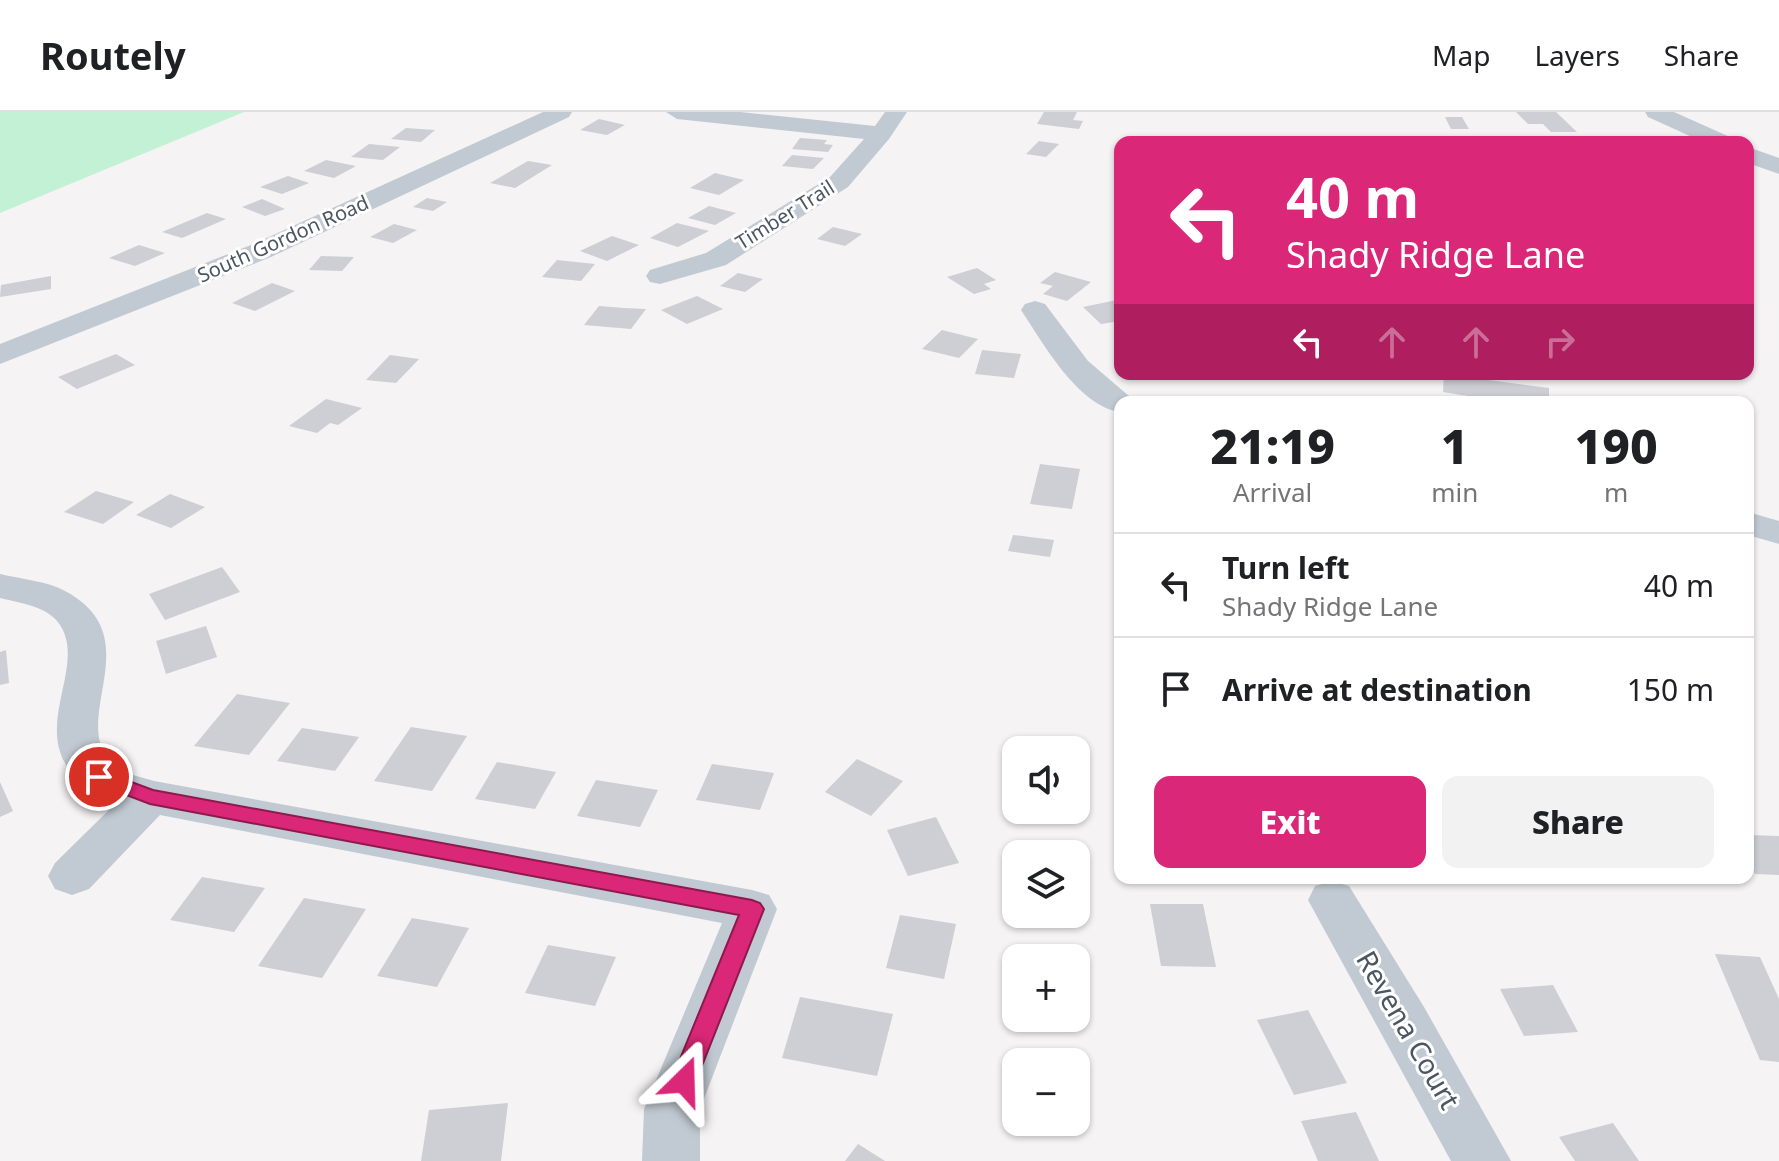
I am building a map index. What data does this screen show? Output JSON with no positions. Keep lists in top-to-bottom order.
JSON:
{
  "streets": {
    "street": ["Timber Trail", "South Gordon Road", "Revena Court"]
  },
  "page": {
    "header": "Routely",
    "nav": ["Map", "Layers", "Share"],
    "turn": ["40 m", "Shady Ridge Lane"],
    "eta": [
      "21:19",
      "Arrival",
      "1",
      "min",
      "190",
      "m"
    ],
    "list": [
      {
        "name": "Turn left",
        "note": "Shady Ridge Lane",
        "value": "40 m"
      },
      {
        "name": "Arrive at destination",
        "value": "150 m"
      }
    ],
    "map_buttons": ["+", "−"],
    "buttons": ["Exit", "Share"]
  }
}
